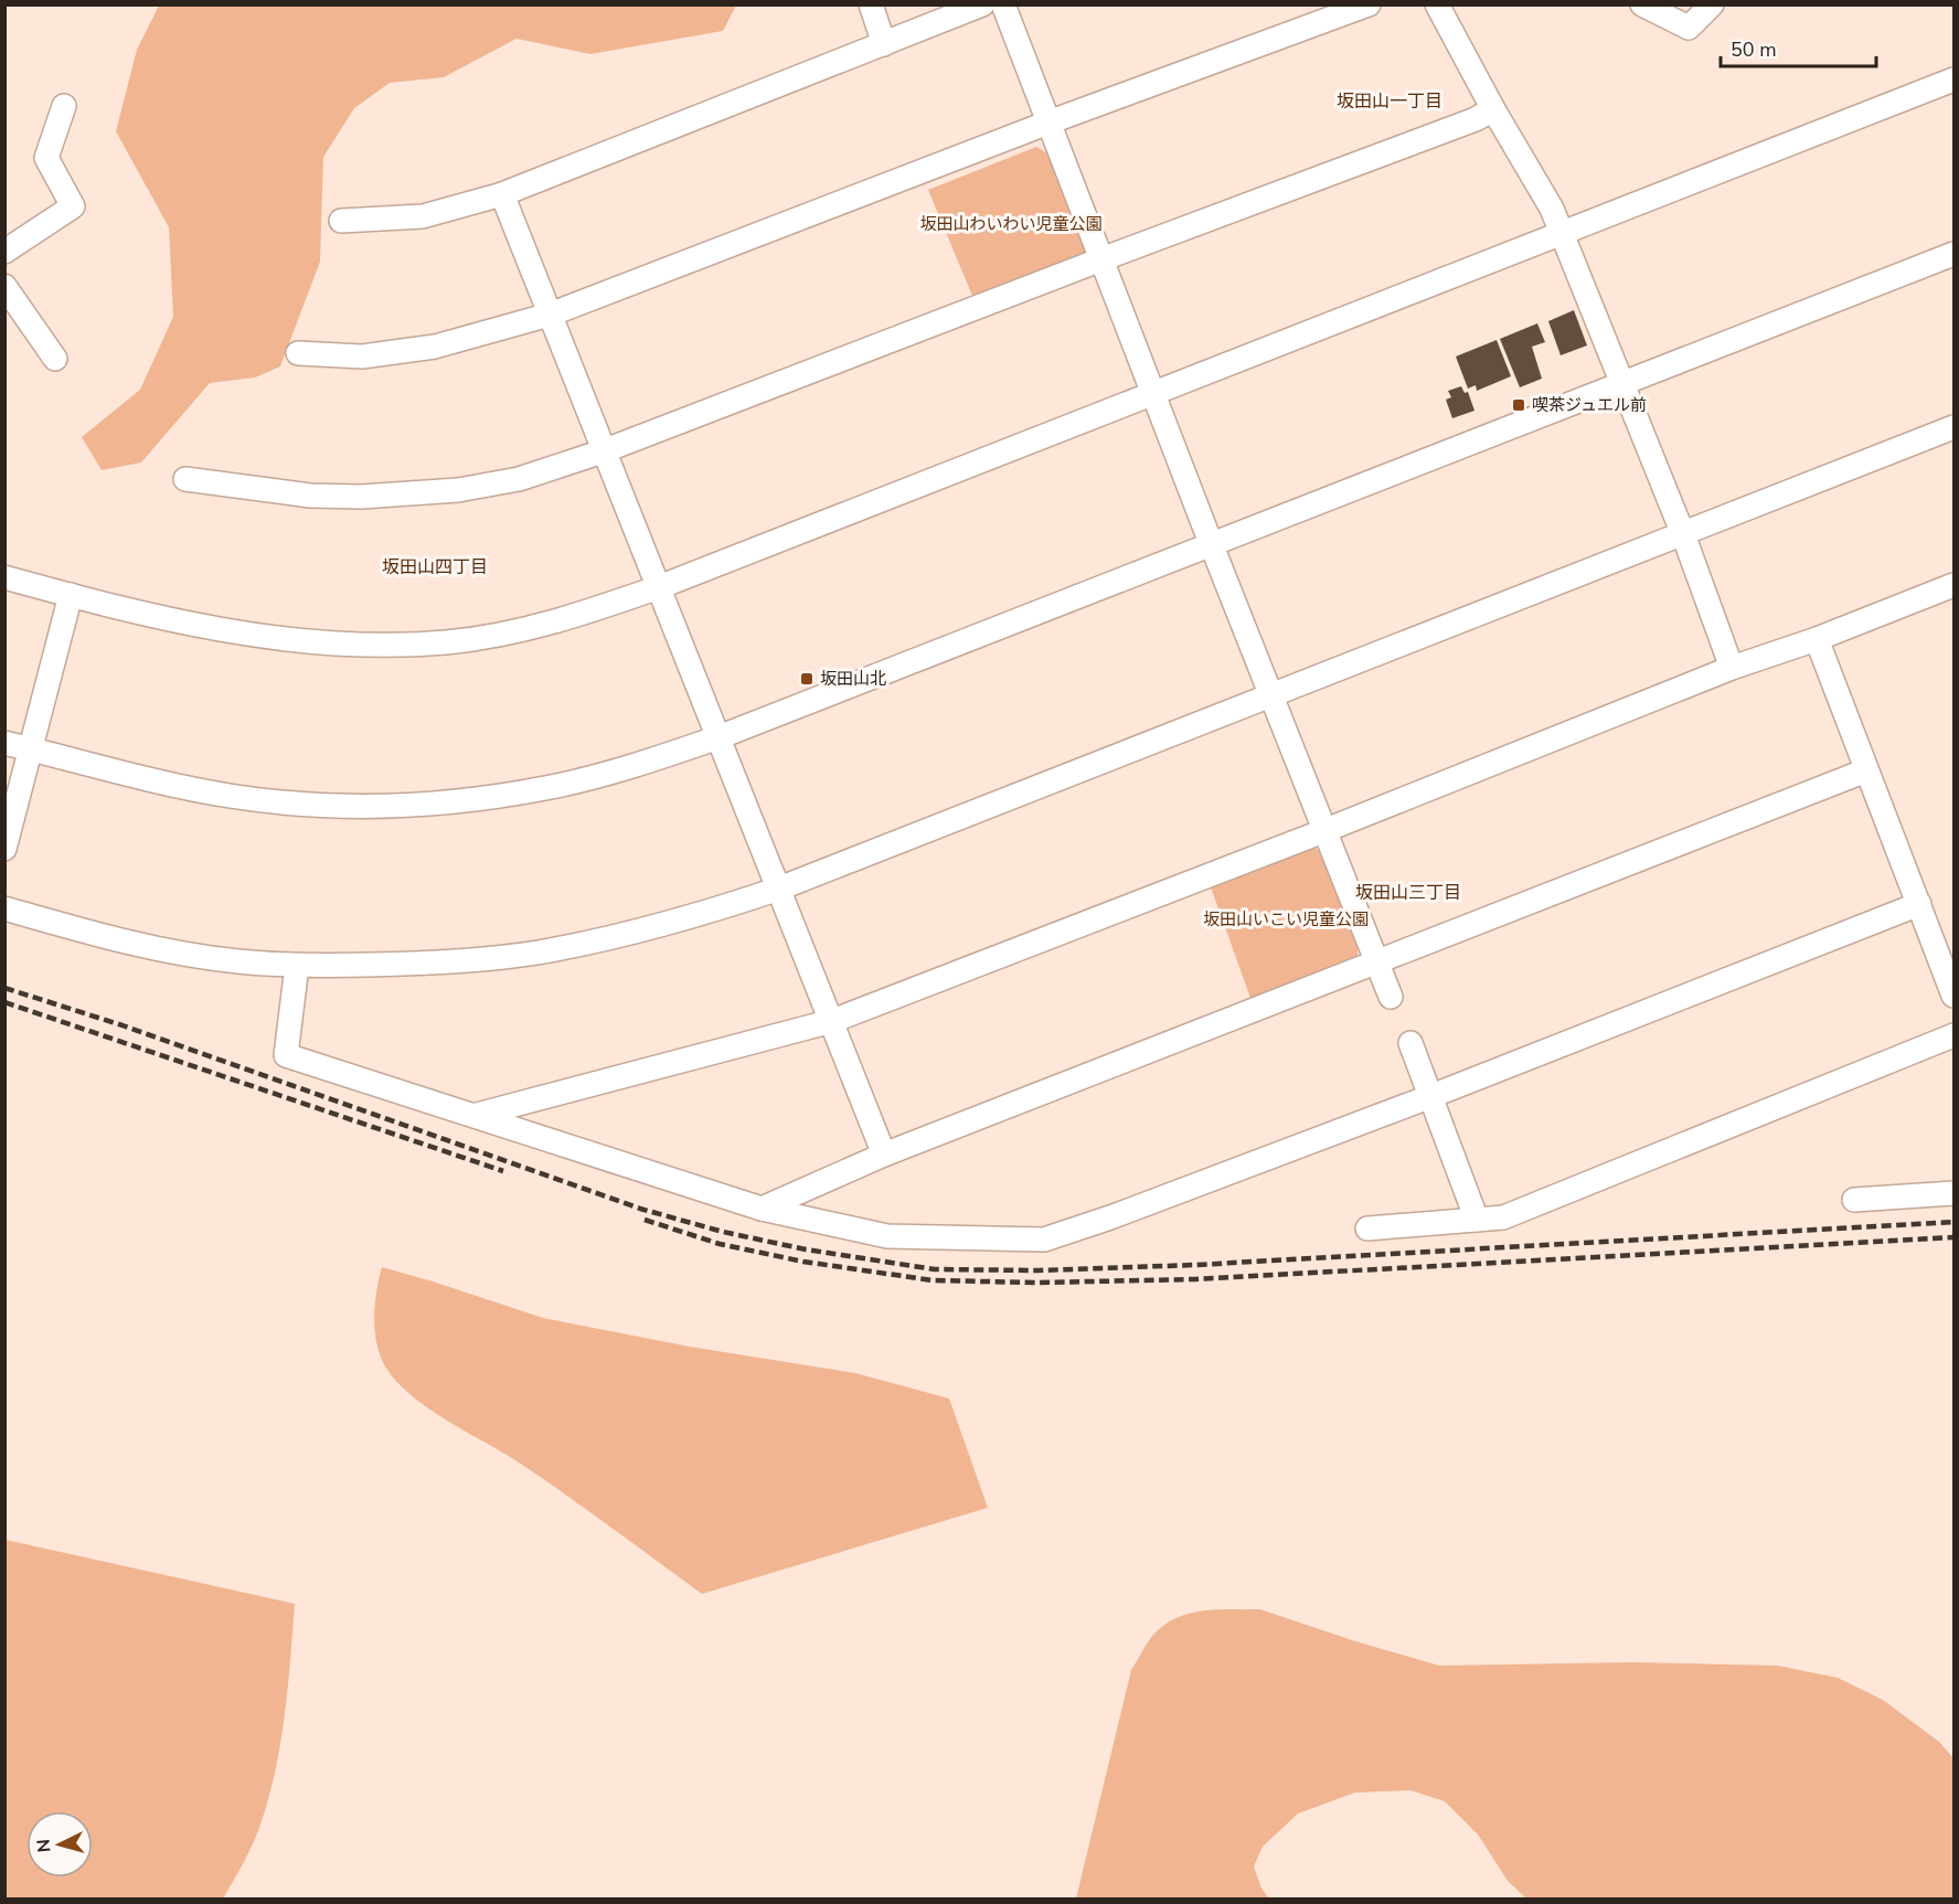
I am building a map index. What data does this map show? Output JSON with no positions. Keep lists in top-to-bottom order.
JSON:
{
  "districts": ["坂田山一丁目", "坂田山四丁目", "坂田山三丁目"],
  "parks": ["坂田山わいわい児童公園", "坂田山いこい児童公園"],
  "places": {
    "transit": ["喫茶ジュエル前", "坂田山北"]
  },
  "scale_bar": "50 m",
  "north": "left"
}
